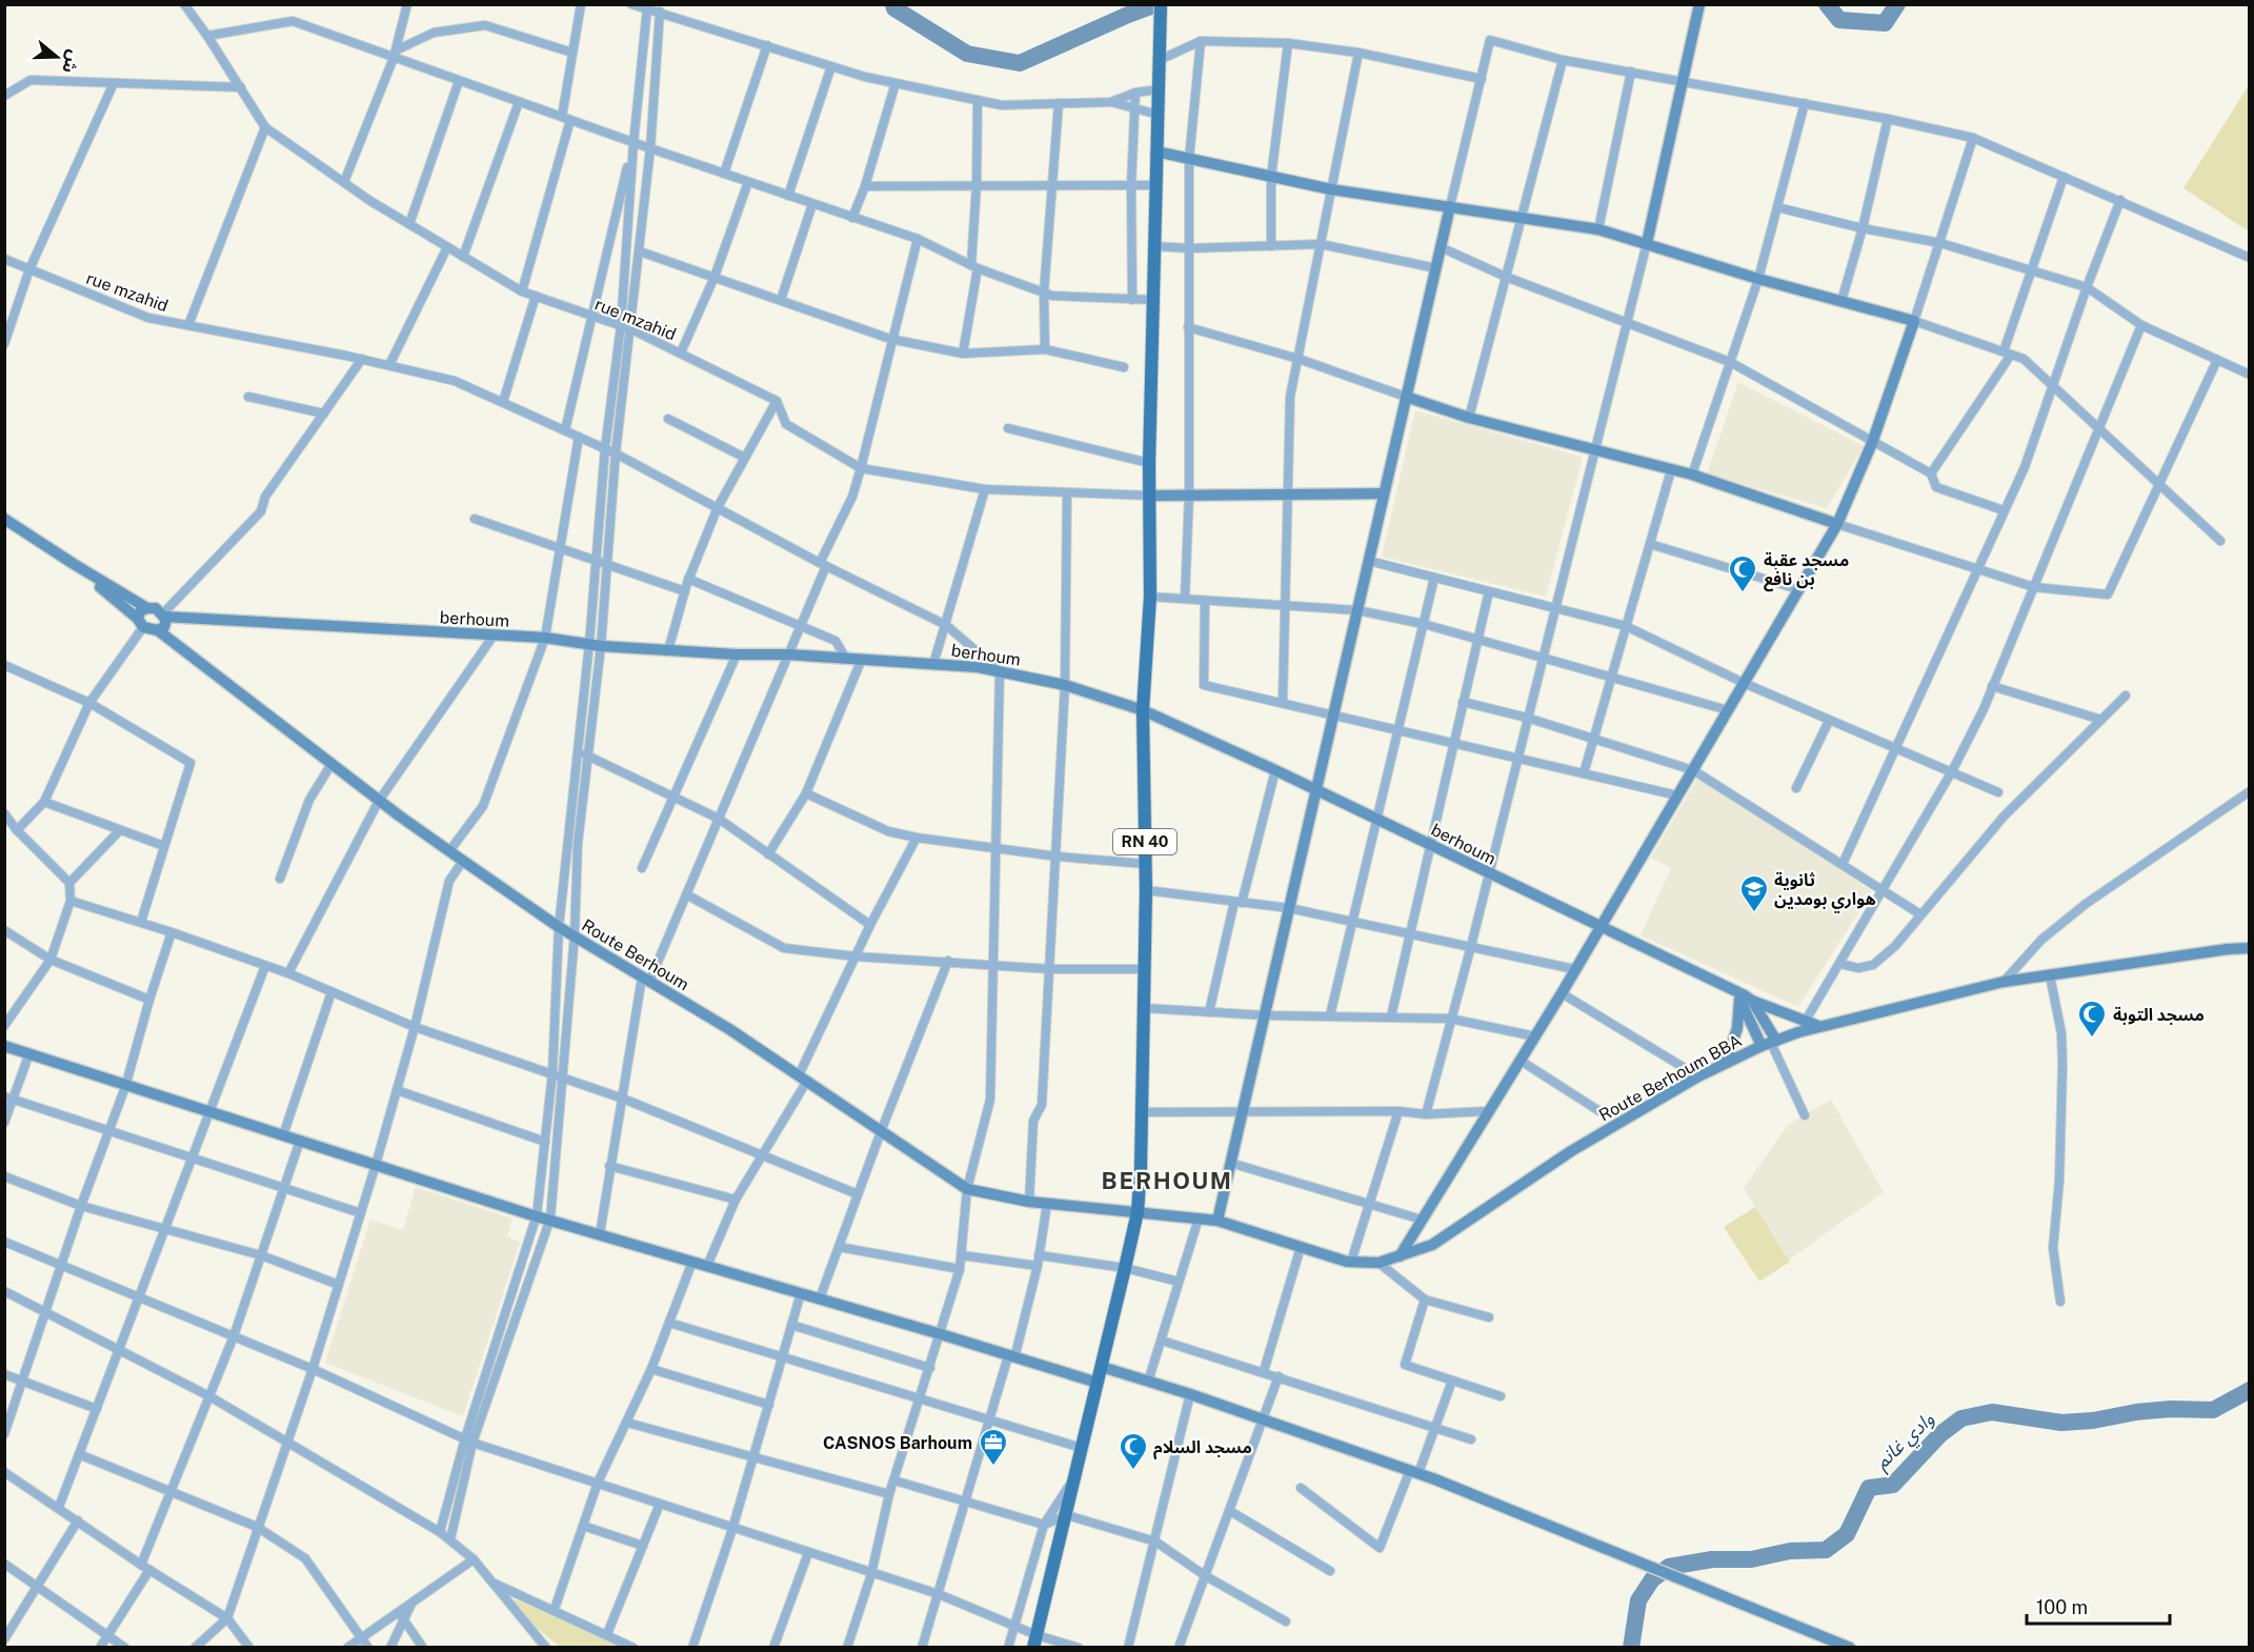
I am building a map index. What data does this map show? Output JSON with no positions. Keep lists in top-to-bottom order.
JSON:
{
  "streets": {
    "main road": ["RN 40"],
    "street": [
      "rue mzahid",
      "berhoum",
      "Route Berhoum",
      "Route Berhoum BBA"
    ]
  },
  "crossings": [
    ["rue mzahid", "berhoum"],
    ["berhoum", "RN 40"],
    ["berhoum", "Route Berhoum"],
    ["berhoum", "Route Berhoum BBA"],
    ["RN 40", "Route Berhoum"],
    ["RN 40", "Route Berhoum BBA"],
    ["Route Berhoum", "Route Berhoum BBA"]
  ],
  "districts": ["BERHOUM"],
  "water": ["وادي غانم"],
  "places": {
    "mosque": ["مسجد عقبة بن نافع", "مسجد التوبة", "مسجد السلام"],
    "school or university": ["ثانوية هواري بومدين"],
    "office": ["CASNOS Barhoum"]
  },
  "scale_bar": "100 m",
  "north": "right"
}
